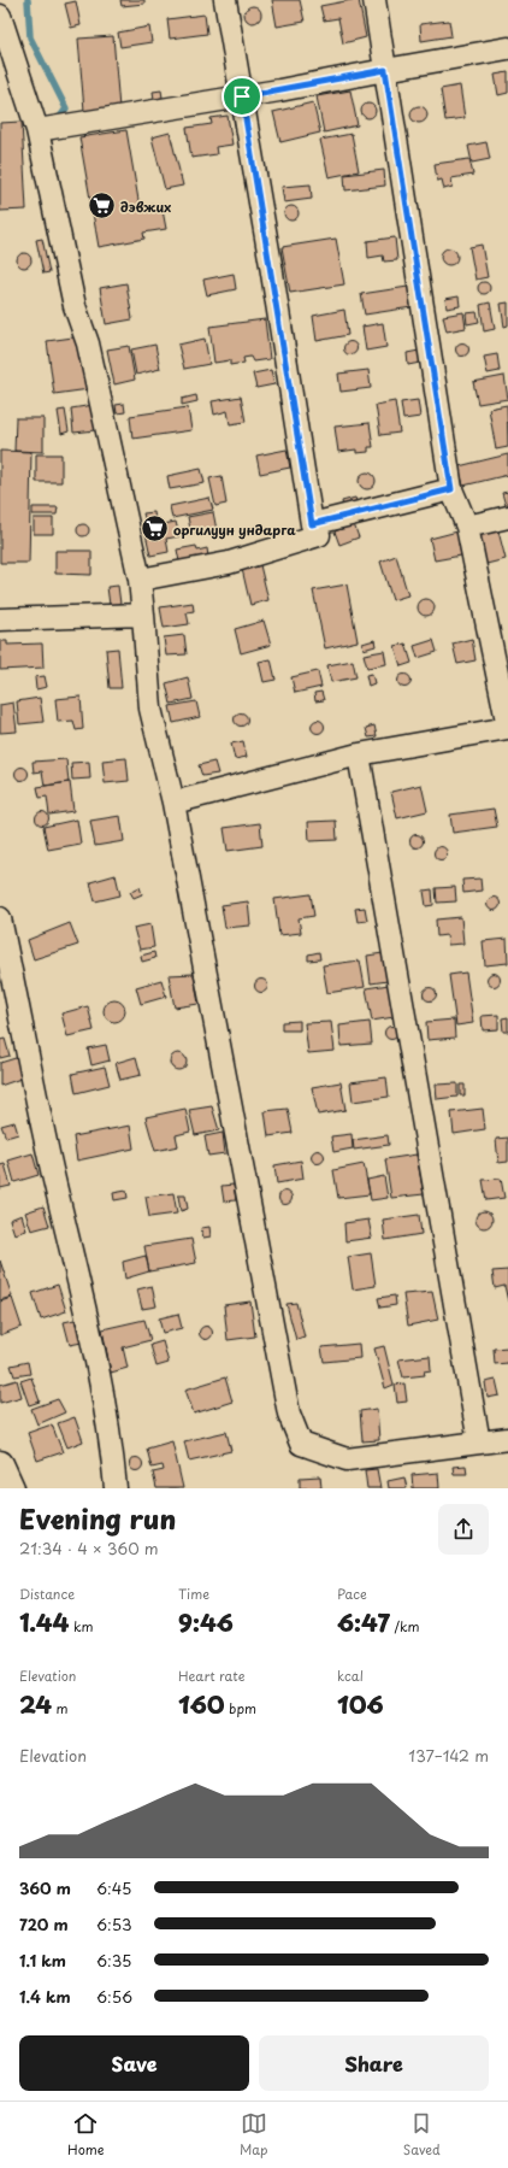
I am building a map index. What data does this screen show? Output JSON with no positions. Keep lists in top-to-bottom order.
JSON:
{
  "places": {
    "supermarket": ["дэвжих", "оргилуун ундарга"]
  },
  "page": {
    "heading": ["Evening run", "21:34 · 4 × 360 m"],
    "stats": [
      ["Distance", "1.44 km"],
      ["Time", "9:46"],
      ["Pace", "6:47 /km"],
      ["Elevation", "24 m"],
      ["Heart rate", "160 bpm"],
      ["kcal", "106"]
    ],
    "chart": ["Elevation", "137–142 m"],
    "list": [
      {
        "name": "360 m",
        "note": "6:45"
      },
      {
        "name": "720 m",
        "note": "6:53"
      },
      {
        "name": "1.1 km",
        "note": "6:35"
      },
      {
        "name": "1.4 km",
        "note": "6:56"
      }
    ],
    "buttons": ["Save", "Share"],
    "tabs": ["Home", "Map", "Saved"]
  }
}
